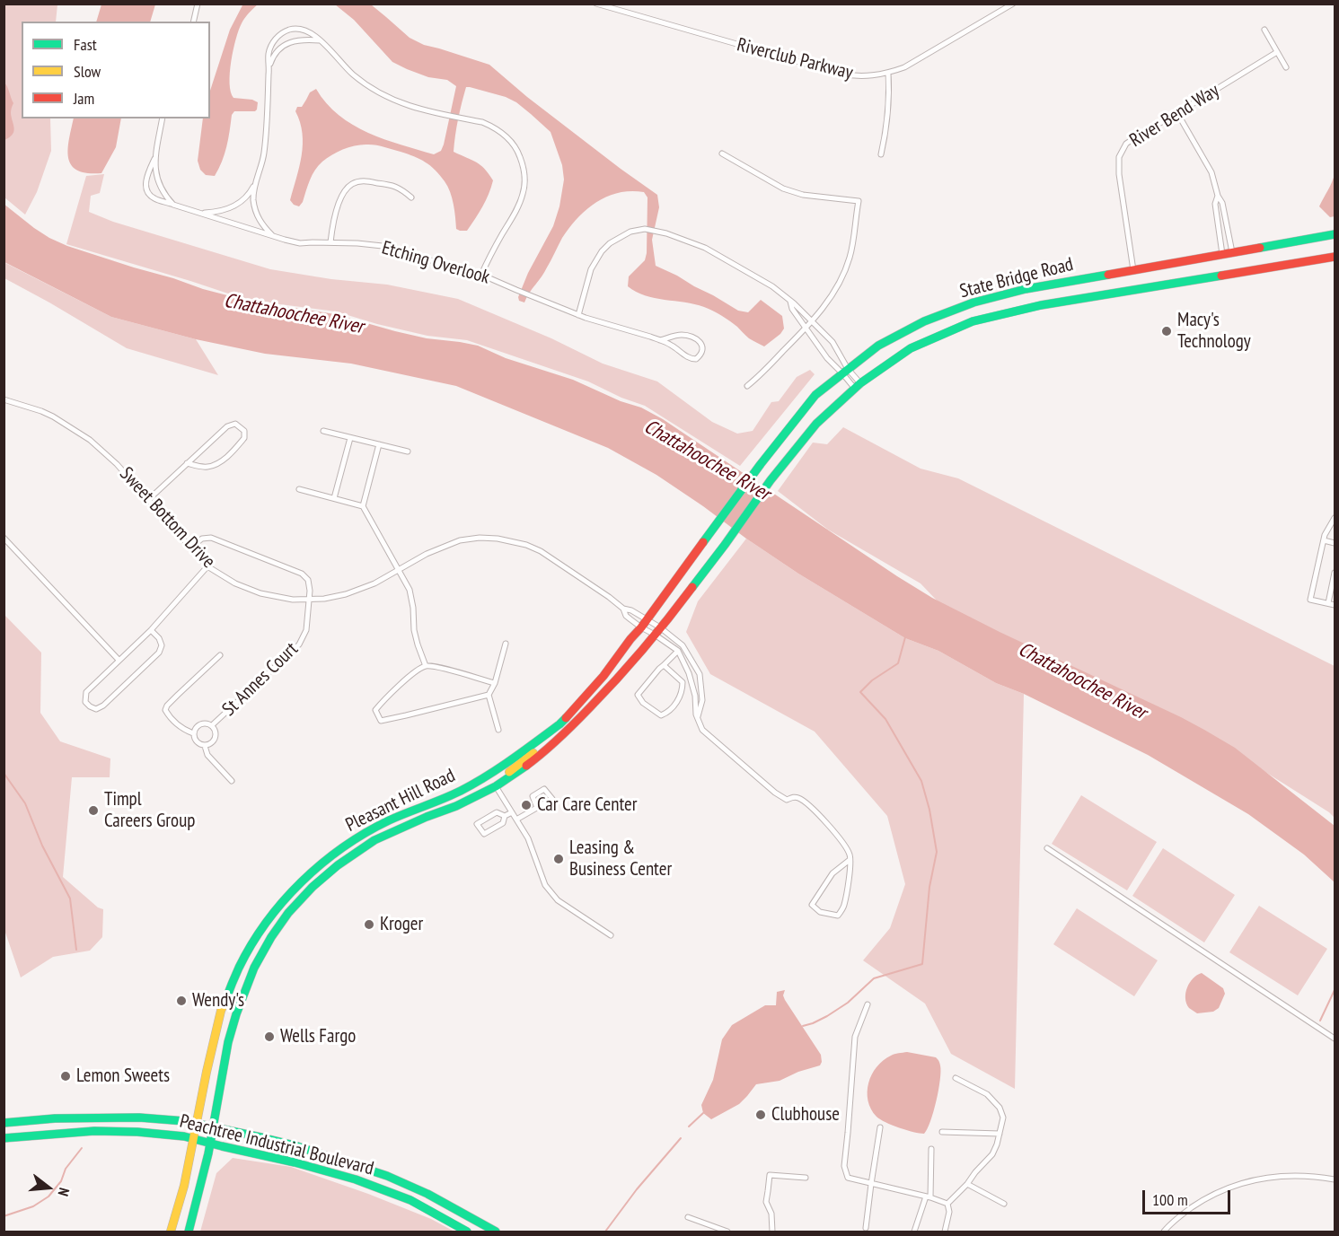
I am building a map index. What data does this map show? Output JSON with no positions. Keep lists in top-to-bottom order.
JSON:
{
  "streets": {
    "highway": ["State Bridge Road", "Pleasant Hill Road", "Peachtree Industrial Boulevard"],
    "street": [
      "Riverclub Parkway",
      "River Bend Way",
      "Etching Overlook",
      "Sweet Bottom Drive",
      "St Annes Court"
    ]
  },
  "crossings": [
    ["River Bend Way", "State Bridge Road"],
    ["State Bridge Road", "Pleasant Hill Road"],
    ["Sweet Bottom Drive", "St Annes Court"],
    ["Sweet Bottom Drive", "Pleasant Hill Road"],
    ["Pleasant Hill Road", "Peachtree Industrial Boulevard"]
  ],
  "water": ["Chattahoochee River"],
  "places": [
    "Macy's Technology",
    "Car Care Center",
    "Timpl Careers Group",
    "Leasing & Business Center",
    "Kroger",
    "Wendy's",
    "Wells Fargo",
    "Lemon Sweets",
    "Clubhouse"
  ],
  "legend": ["Fast", "Slow", "Jam"],
  "scale_bar": "100 m",
  "north": "right"
}
